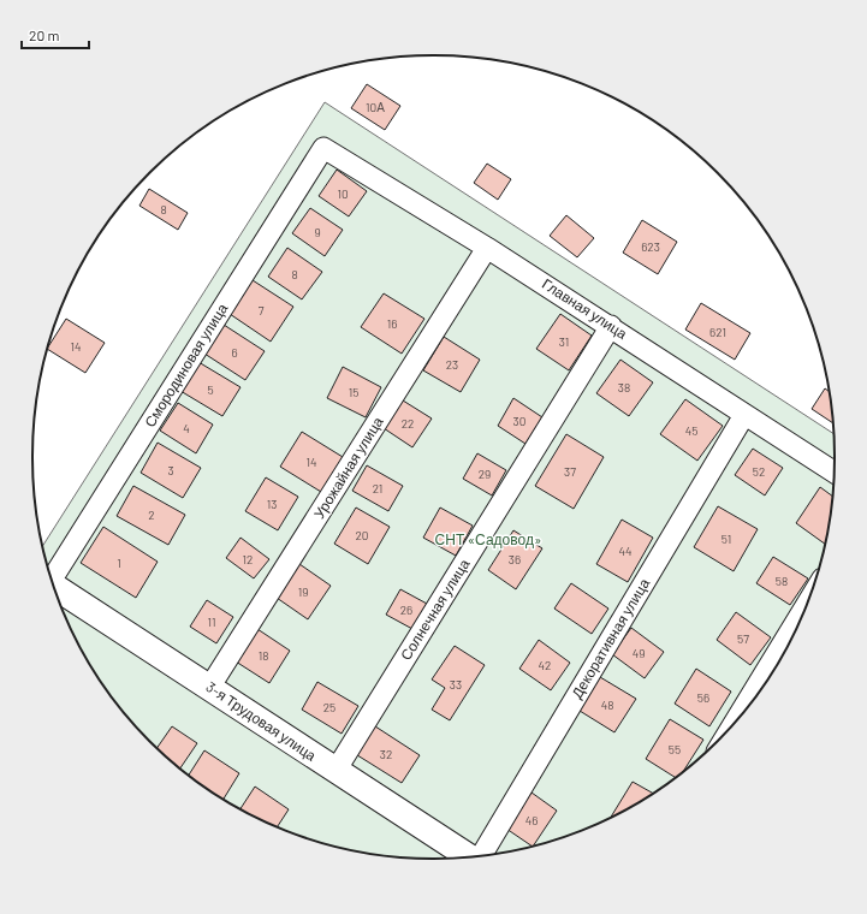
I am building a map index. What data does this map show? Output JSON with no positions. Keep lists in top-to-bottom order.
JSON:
{
  "streets": {
    "street": [
      "Главная улица",
      "Смородиновая улица",
      "Урожайная улица",
      "Солнечная улица",
      "Декоративная улица",
      "3-я Трудовая улица"
    ]
  },
  "crossings": [
    ["Главная улица", "Смородиновая улица"],
    ["Главная улица", "Урожайная улица"],
    ["Главная улица", "Солнечная улица"],
    ["Главная улица", "Декоративная улица"],
    ["Урожайная улица", "3-я Трудовая улица"],
    ["Солнечная улица", "3-я Трудовая улица"]
  ],
  "parks": ["СНТ «Садовод»"],
  "house_numbers": [
    "10А",
    "10",
    "8",
    "9",
    "623",
    "8",
    "7",
    "16",
    "621",
    "31",
    "14",
    "6",
    "23",
    "38",
    "5",
    "15",
    "30",
    "22",
    "4",
    "45",
    "14",
    "3",
    "37",
    "52",
    "29",
    "21",
    "13",
    "2",
    "20",
    "51",
    "44",
    "12",
    "36",
    "1",
    "58",
    "19",
    "26",
    "11",
    "57",
    "49",
    "18",
    "42",
    "33",
    "56",
    "48",
    "25",
    "55",
    "32",
    "46"
  ],
  "scale_bar": "20 m"
}
